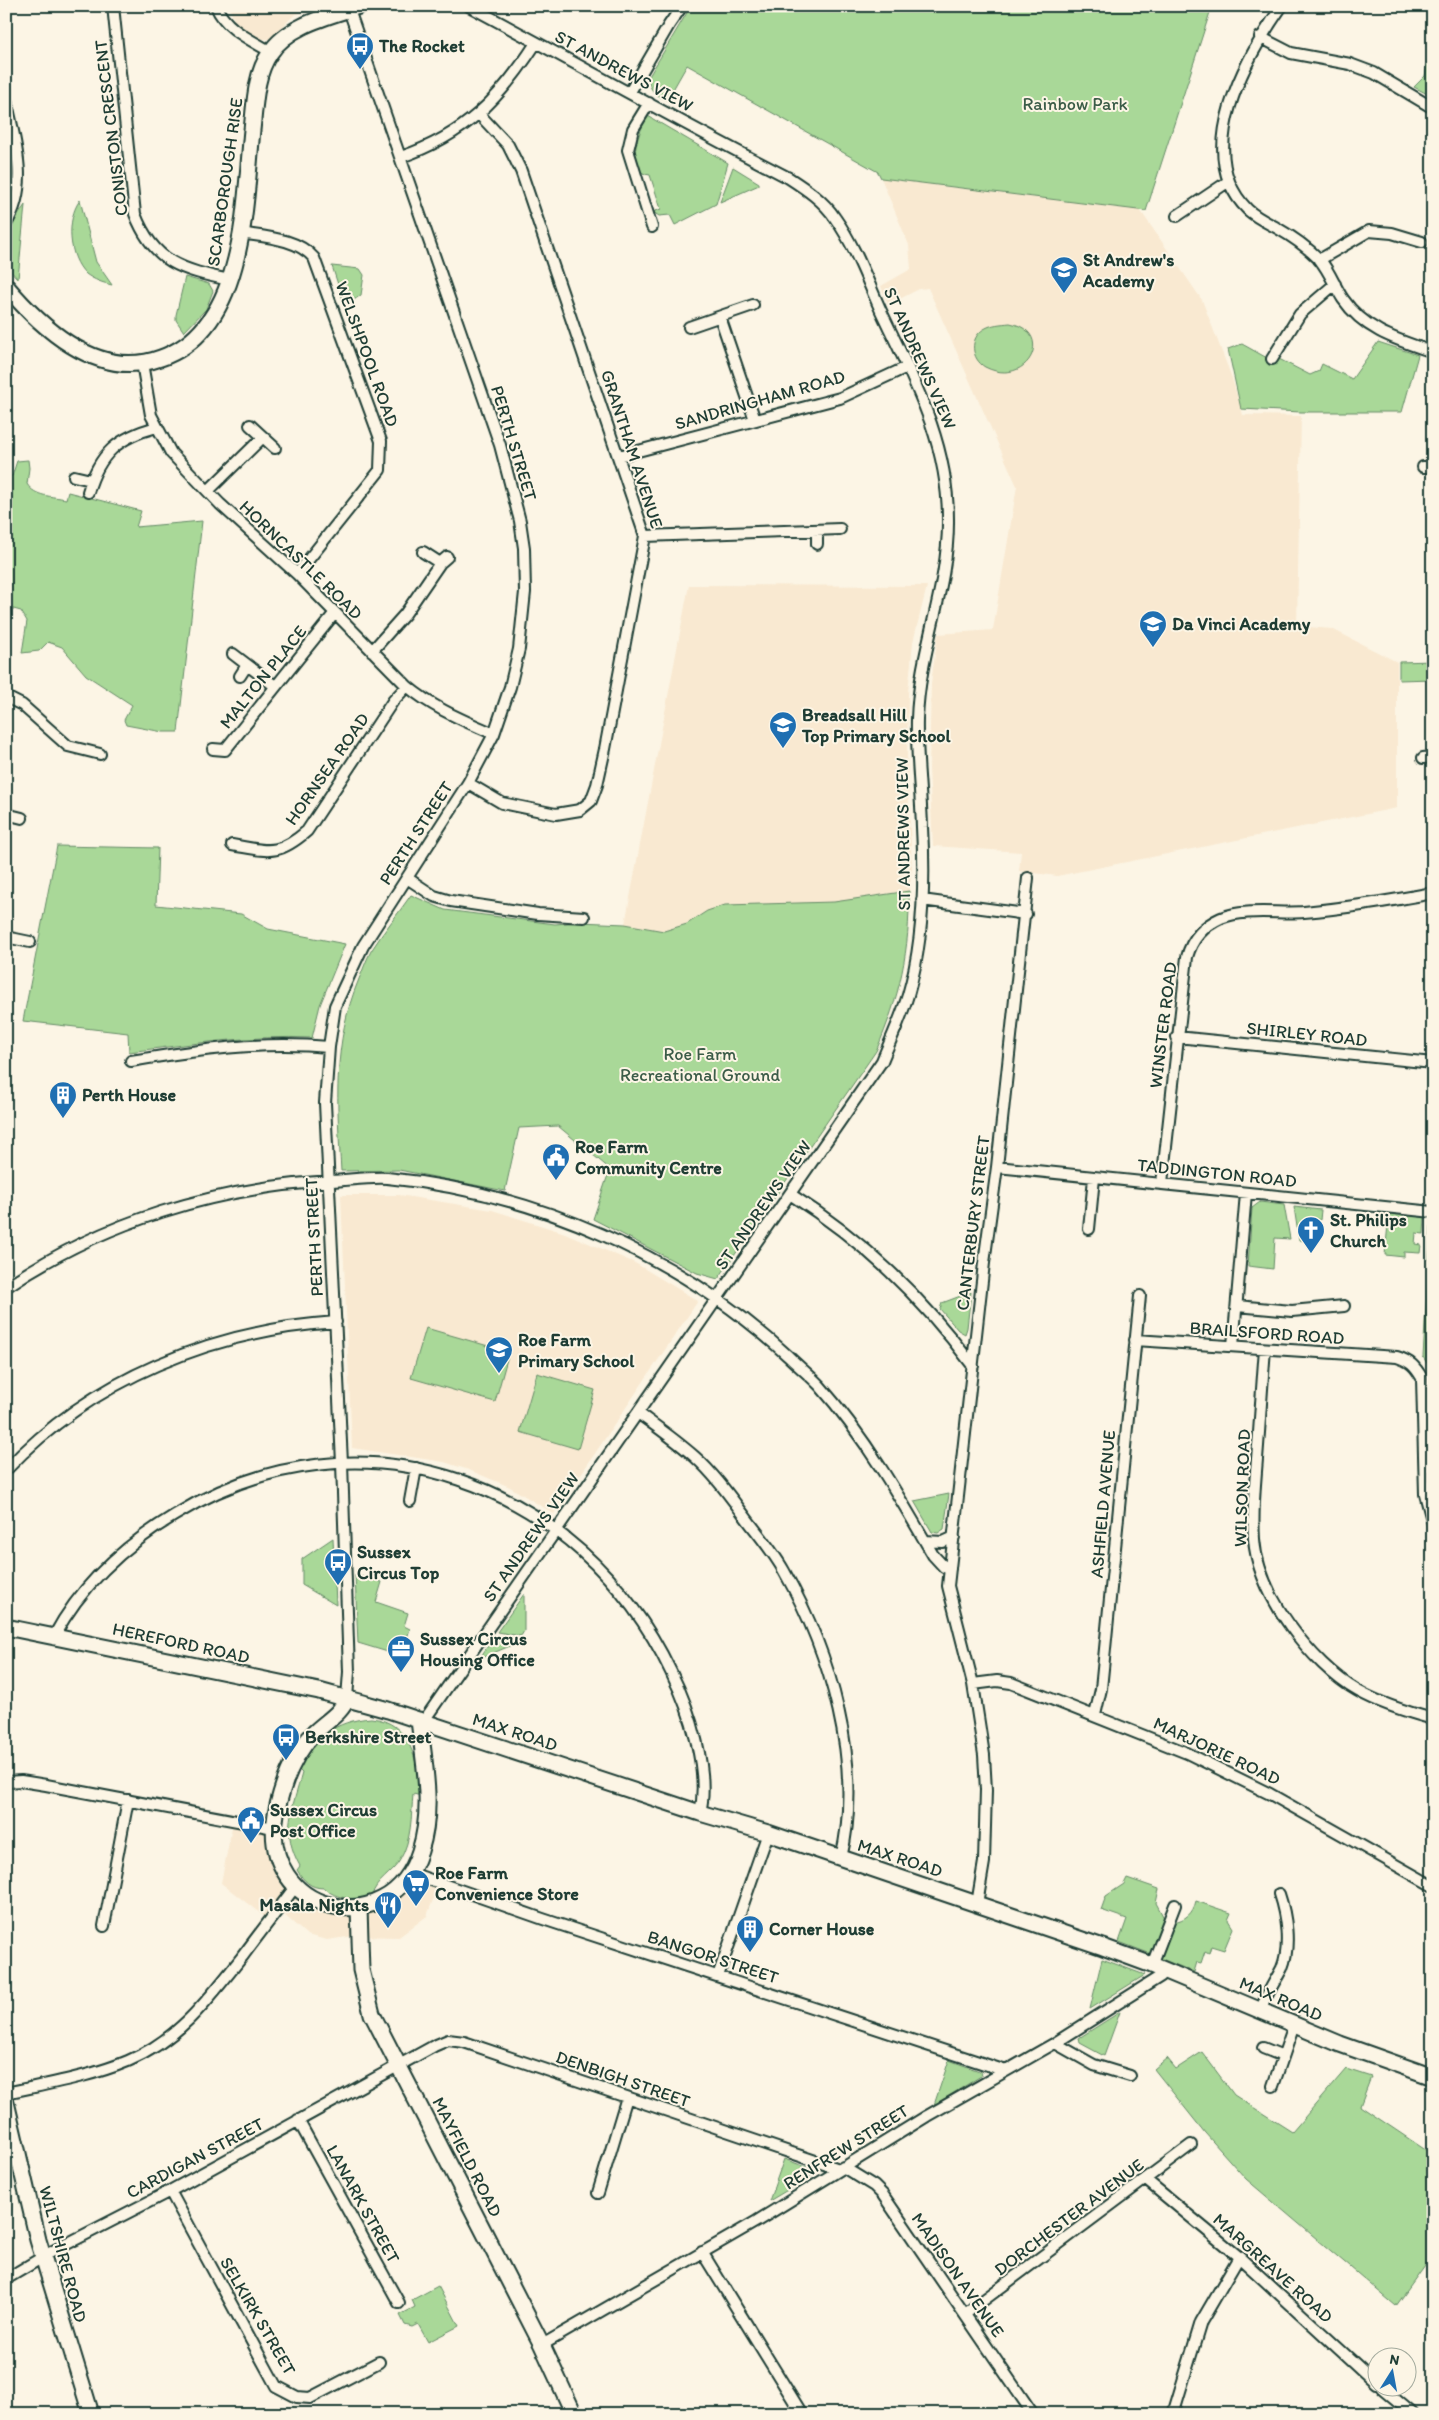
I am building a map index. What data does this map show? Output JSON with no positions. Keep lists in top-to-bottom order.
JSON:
{
  "streets": {
    "street": [
      "ST ANDREWS VIEW",
      "CONISTON CRESCENT",
      "SCARBOROUGH RISE",
      "WELSHPOOL ROAD",
      "SANDRINGHAM ROAD",
      "PERTH STREET",
      "GRANTHAM AVENUE",
      "HORNCASTLE ROAD",
      "MALTON PLACE",
      "HORNSEA ROAD",
      "WINSTER ROAD",
      "SHIRLEY ROAD",
      "TADDINGTON ROAD",
      "CANTERBURY STREET",
      "BRAILSFORD ROAD",
      "WILSON ROAD",
      "ASHFIELD AVENUE",
      "HEREFORD ROAD",
      "MAX ROAD",
      "MARJORIE ROAD",
      "BANGOR STREET",
      "DENBIGH STREET",
      "RENFREW STREET",
      "MAYFIELD ROAD",
      "CARDIGAN STREET",
      "LANARK STREET",
      "DORCHESTER AVENUE",
      "WILTSHIRE ROAD",
      "MARGREAVE ROAD",
      "MADISON AVENUE",
      "SELKIRK STREET"
    ]
  },
  "crossings": [
    ["ST ANDREWS VIEW", "SANDRINGHAM ROAD"],
    ["ST ANDREWS VIEW", "MAX ROAD"],
    ["CONISTON CRESCENT", "SCARBOROUGH RISE"],
    ["SCARBOROUGH RISE", "WELSHPOOL ROAD"],
    ["SCARBOROUGH RISE", "PERTH STREET"],
    ["SCARBOROUGH RISE", "HORNCASTLE ROAD"],
    ["WELSHPOOL ROAD", "HORNCASTLE ROAD"],
    ["SANDRINGHAM ROAD", "GRANTHAM AVENUE"],
    ["PERTH STREET", "GRANTHAM AVENUE"],
    ["PERTH STREET", "HORNCASTLE ROAD"],
    ["PERTH STREET", "HEREFORD ROAD"],
    ["PERTH STREET", "MAX ROAD"],
    ["HORNCASTLE ROAD", "MALTON PLACE"],
    ["HORNCASTLE ROAD", "HORNSEA ROAD"],
    ["WINSTER ROAD", "SHIRLEY ROAD"],
    ["WINSTER ROAD", "TADDINGTON ROAD"],
    ["TADDINGTON ROAD", "CANTERBURY STREET"],
    ["CANTERBURY STREET", "MAX ROAD"],
    ["CANTERBURY STREET", "MARJORIE ROAD"],
    ["BRAILSFORD ROAD", "WILSON ROAD"],
    ["BRAILSFORD ROAD", "ASHFIELD AVENUE"],
    ["ASHFIELD AVENUE", "MARJORIE ROAD"],
    ["HEREFORD ROAD", "MAX ROAD"],
    ["MAX ROAD", "RENFREW STREET"],
    ["BANGOR STREET", "RENFREW STREET"],
    ["DENBIGH STREET", "RENFREW STREET"],
    ["DENBIGH STREET", "MAYFIELD ROAD"],
    ["DENBIGH STREET", "CARDIGAN STREET"],
    ["DENBIGH STREET", "MADISON AVENUE"],
    ["RENFREW STREET", "MAYFIELD ROAD"],
    ["RENFREW STREET", "MADISON AVENUE"],
    ["MAYFIELD ROAD", "CARDIGAN STREET"],
    ["CARDIGAN STREET", "LANARK STREET"],
    ["CARDIGAN STREET", "WILTSHIRE ROAD"],
    ["CARDIGAN STREET", "SELKIRK STREET"],
    ["DORCHESTER AVENUE", "MARGREAVE ROAD"],
    ["DORCHESTER AVENUE", "MADISON AVENUE"]
  ],
  "parks": ["Rainbow Park", "Roe Farm Recreational Ground"],
  "places": {
    "bus stop": ["The Rocket", "Sussex Circus Top", "Berkshire Street"],
    "school or university": [
      "St Andrew's Academy",
      "Da Vinci Academy",
      "Breadsall Hill Top Primary School",
      "Roe Farm Primary School"
    ],
    "building": ["Perth House", "Corner House"],
    "public building": ["Roe Farm Community Centre", "Sussex Circus Post Office"],
    "church": ["St. Philips Church"],
    "office": ["Sussex Circus Housing Office"],
    "supermarket": ["Roe Farm Convenience Store"],
    "restaurant": ["Masala Nights"]
  },
  "north": "top"
}
